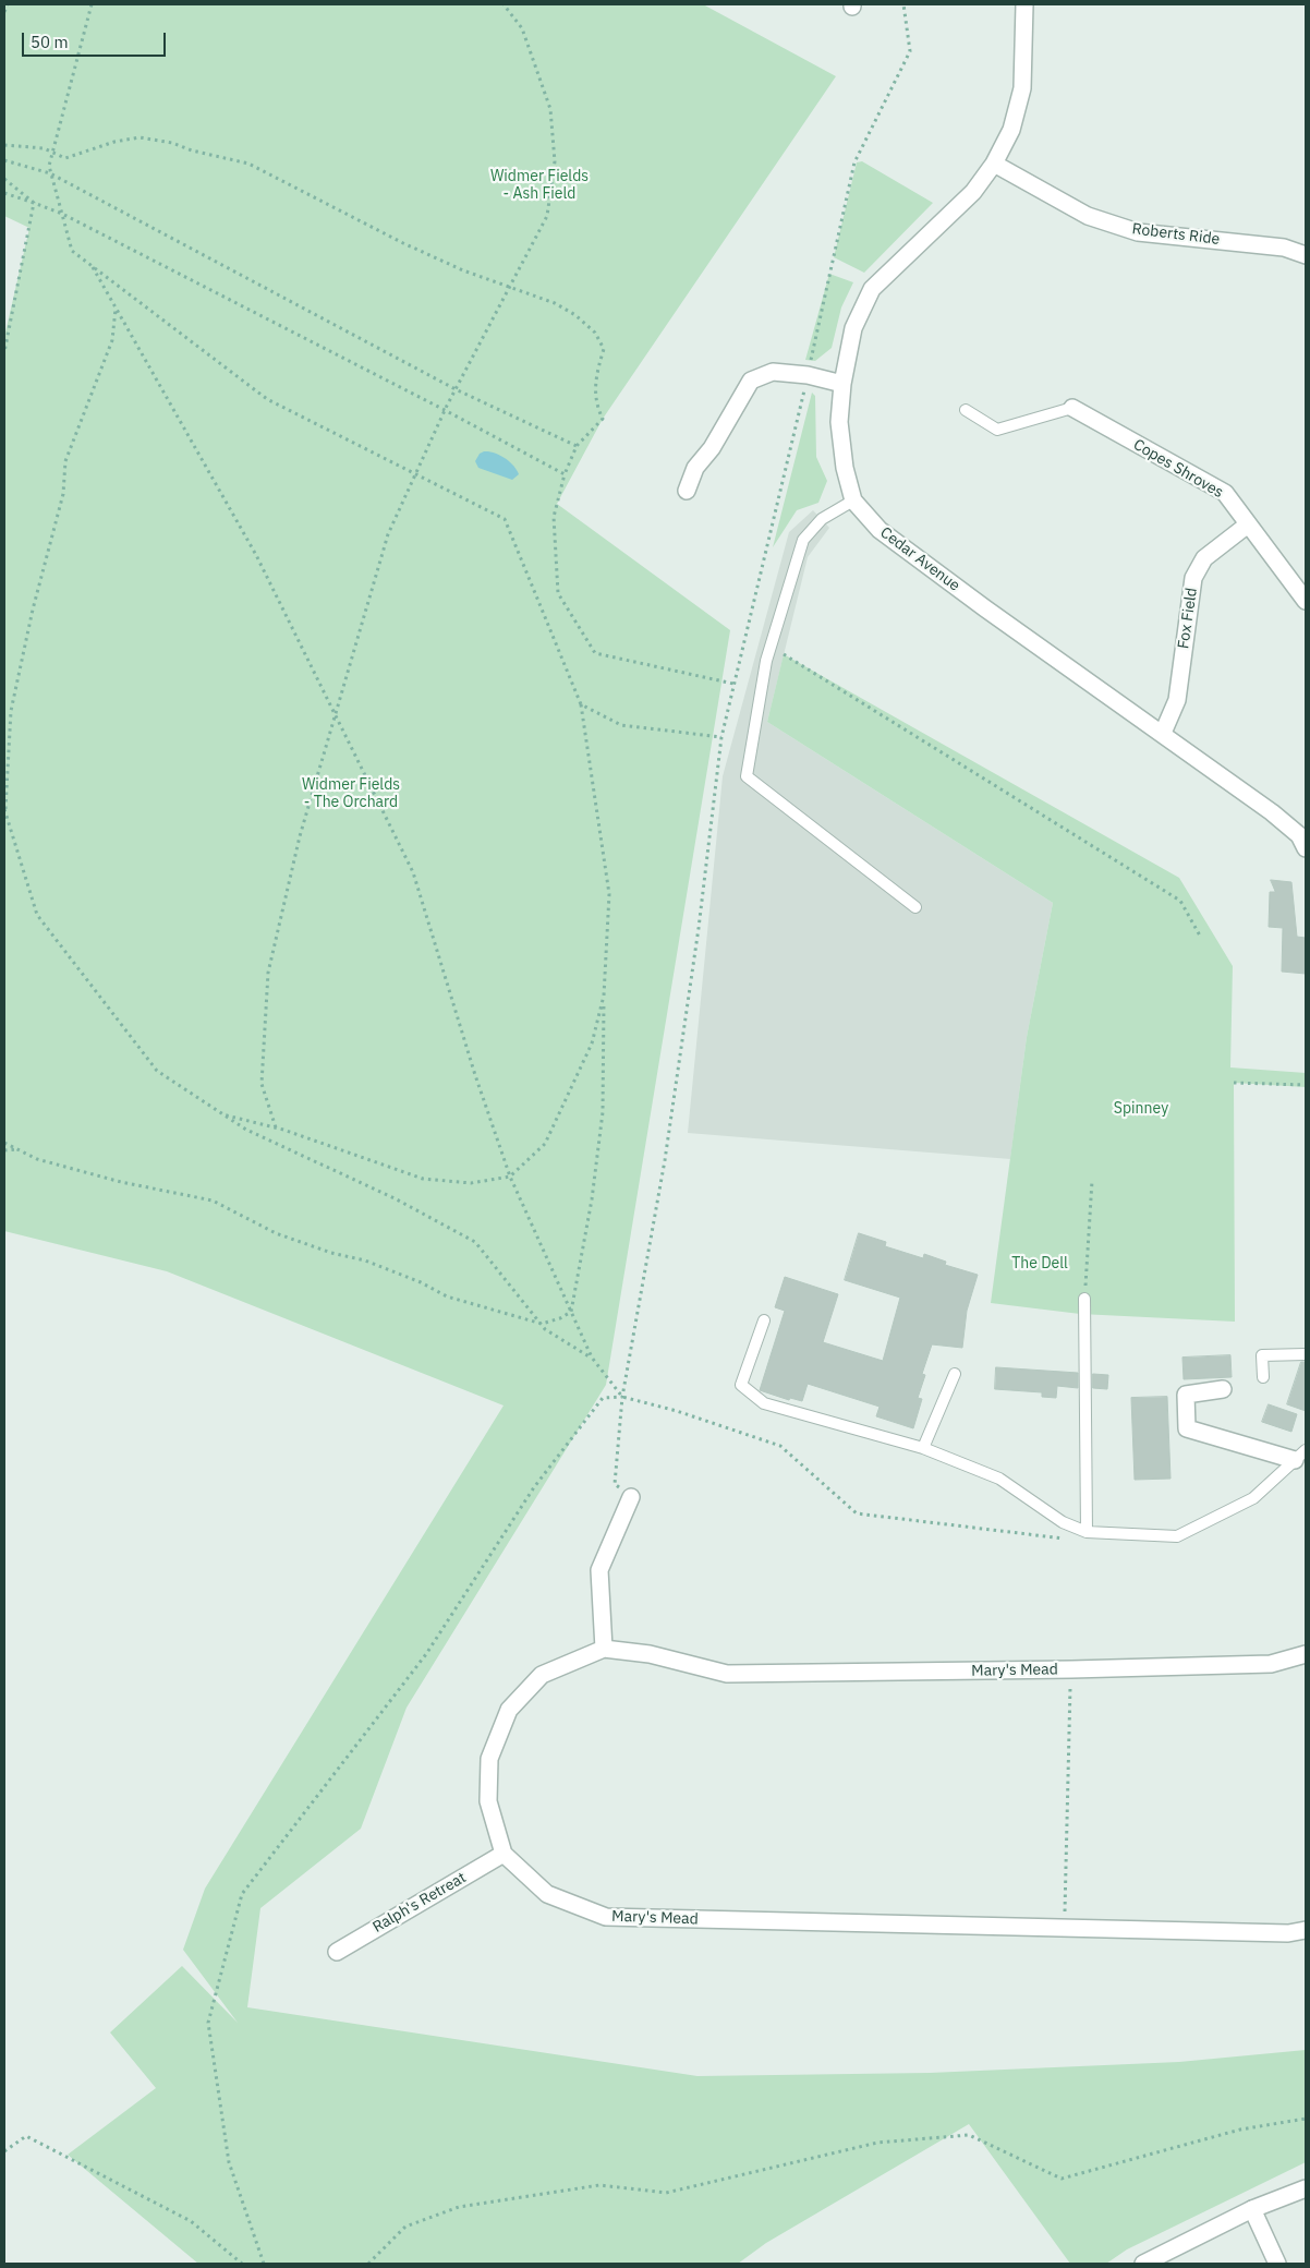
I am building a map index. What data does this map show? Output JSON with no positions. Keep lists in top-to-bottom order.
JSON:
{
  "streets": {
    "street": [
      "Roberts Ride",
      "Copes Shroves",
      "Cedar Avenue",
      "Fox Field",
      "Mary's Mead",
      "Ralph's Retreat"
    ]
  },
  "crossings": [
    ["Roberts Ride", "Cedar Avenue"],
    ["Copes Shroves", "Fox Field"],
    ["Cedar Avenue", "Fox Field"],
    ["Mary's Mead", "Ralph's Retreat"]
  ],
  "parks": [
    "Widmer Fields - Ash Field",
    "Widmer Fields - The Orchard",
    "Spinney",
    "The Dell"
  ],
  "scale_bar": "50 m"
}
